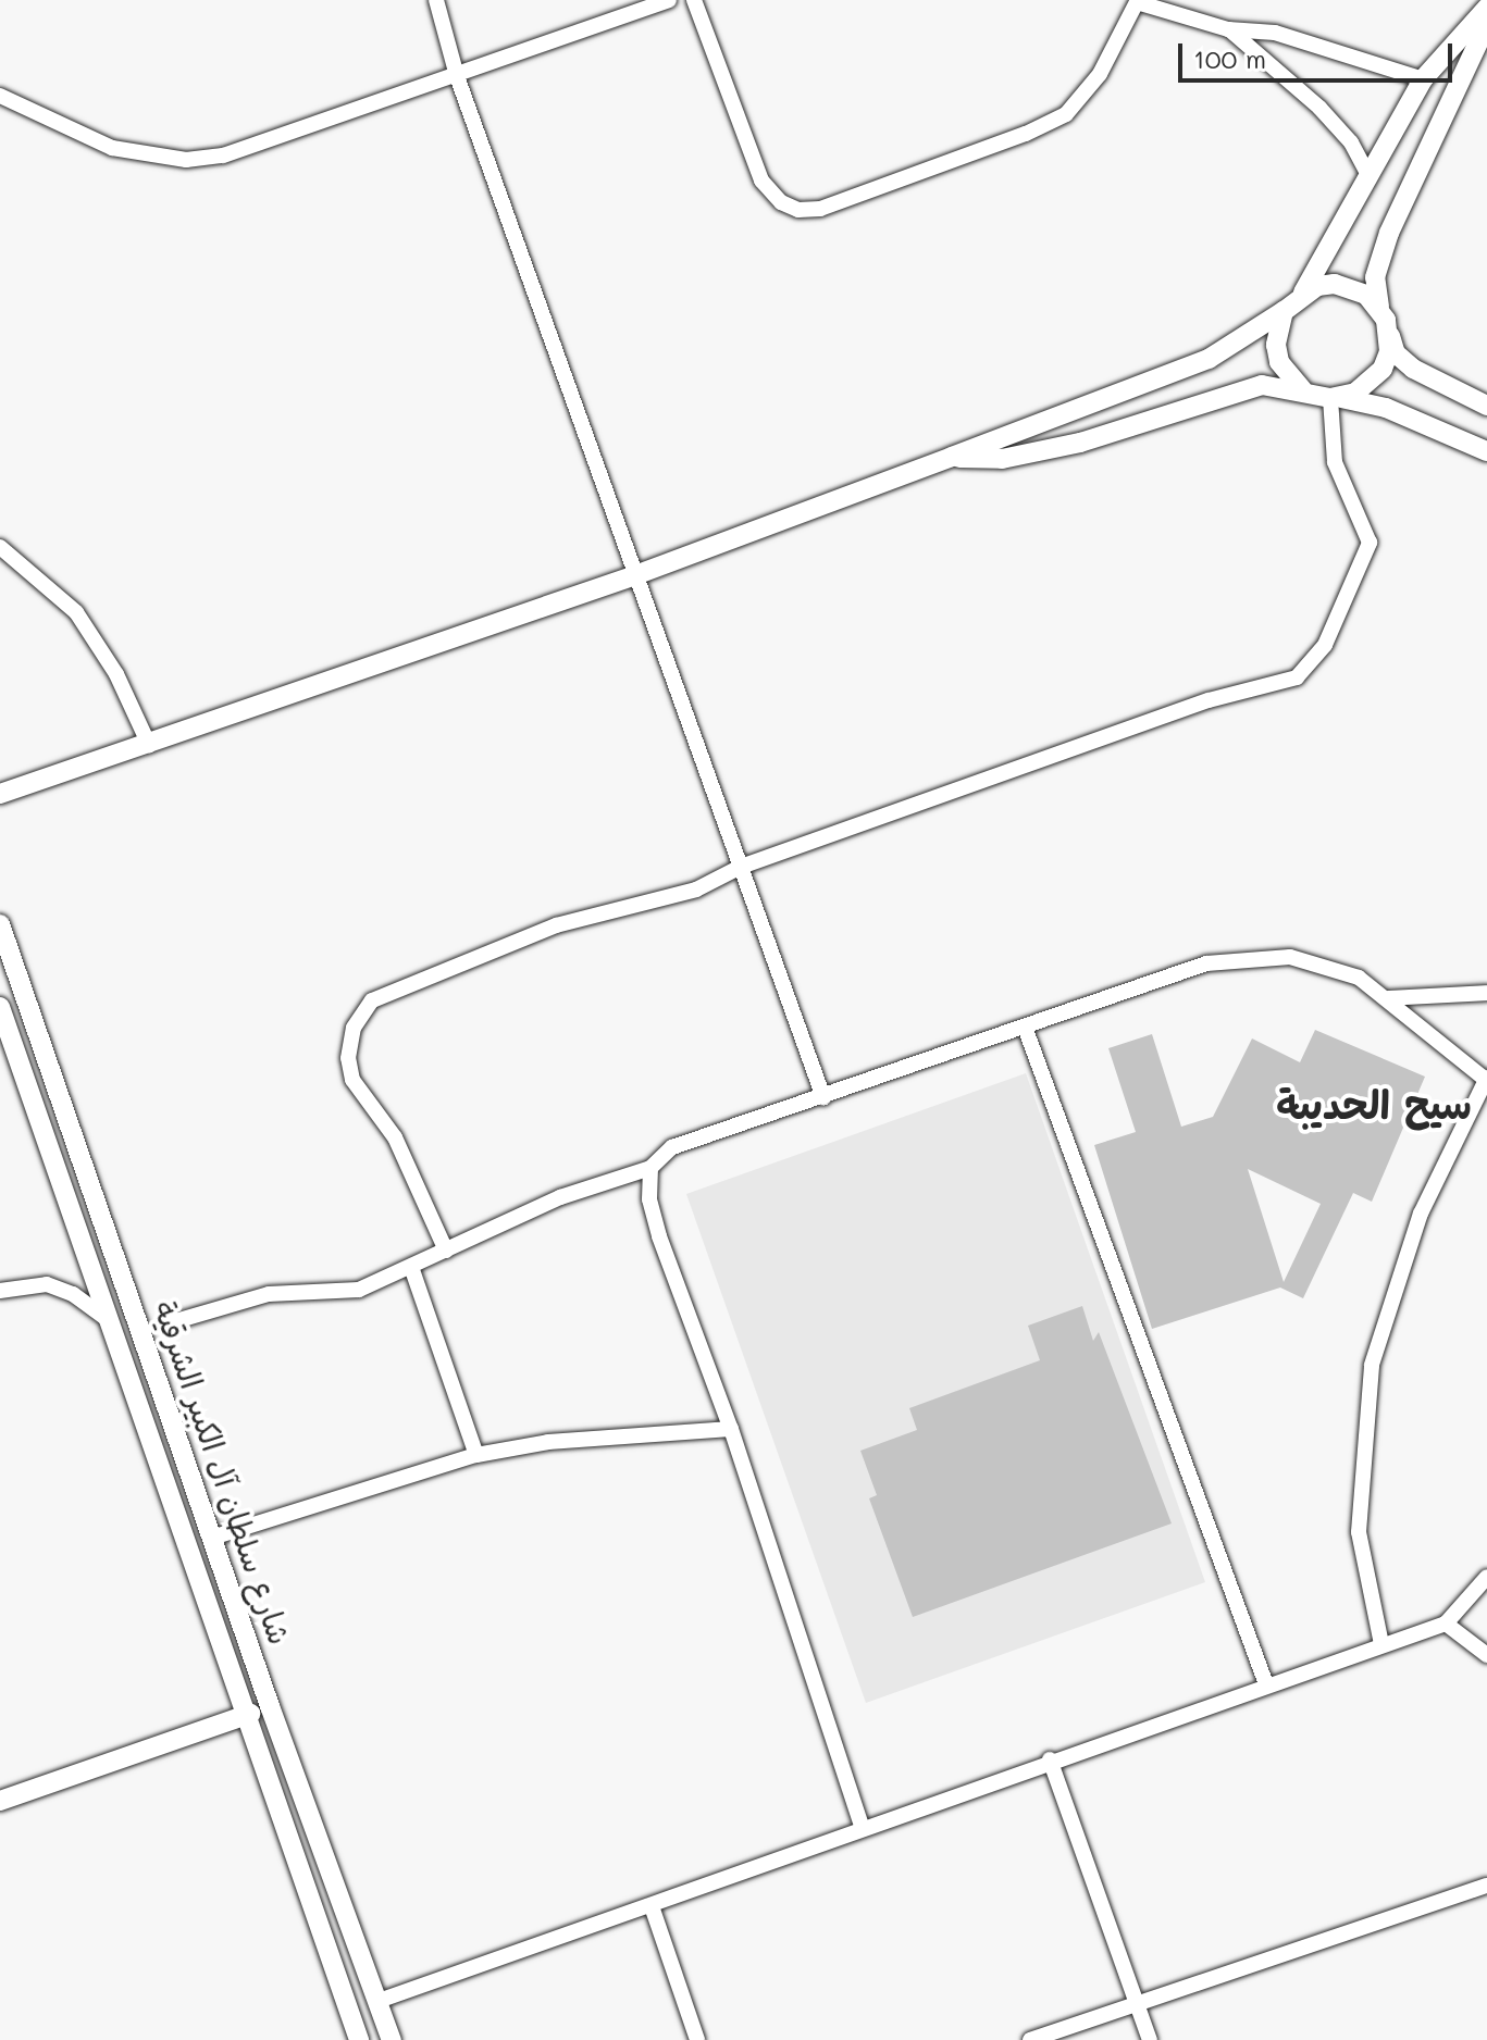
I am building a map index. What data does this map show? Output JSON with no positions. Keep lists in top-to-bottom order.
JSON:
{
  "streets": {
    "street": ["شارع سلطان آل الكبير الشرقية"]
  },
  "districts": ["سيح الحديبة"],
  "scale_bar": "100 m"
}
